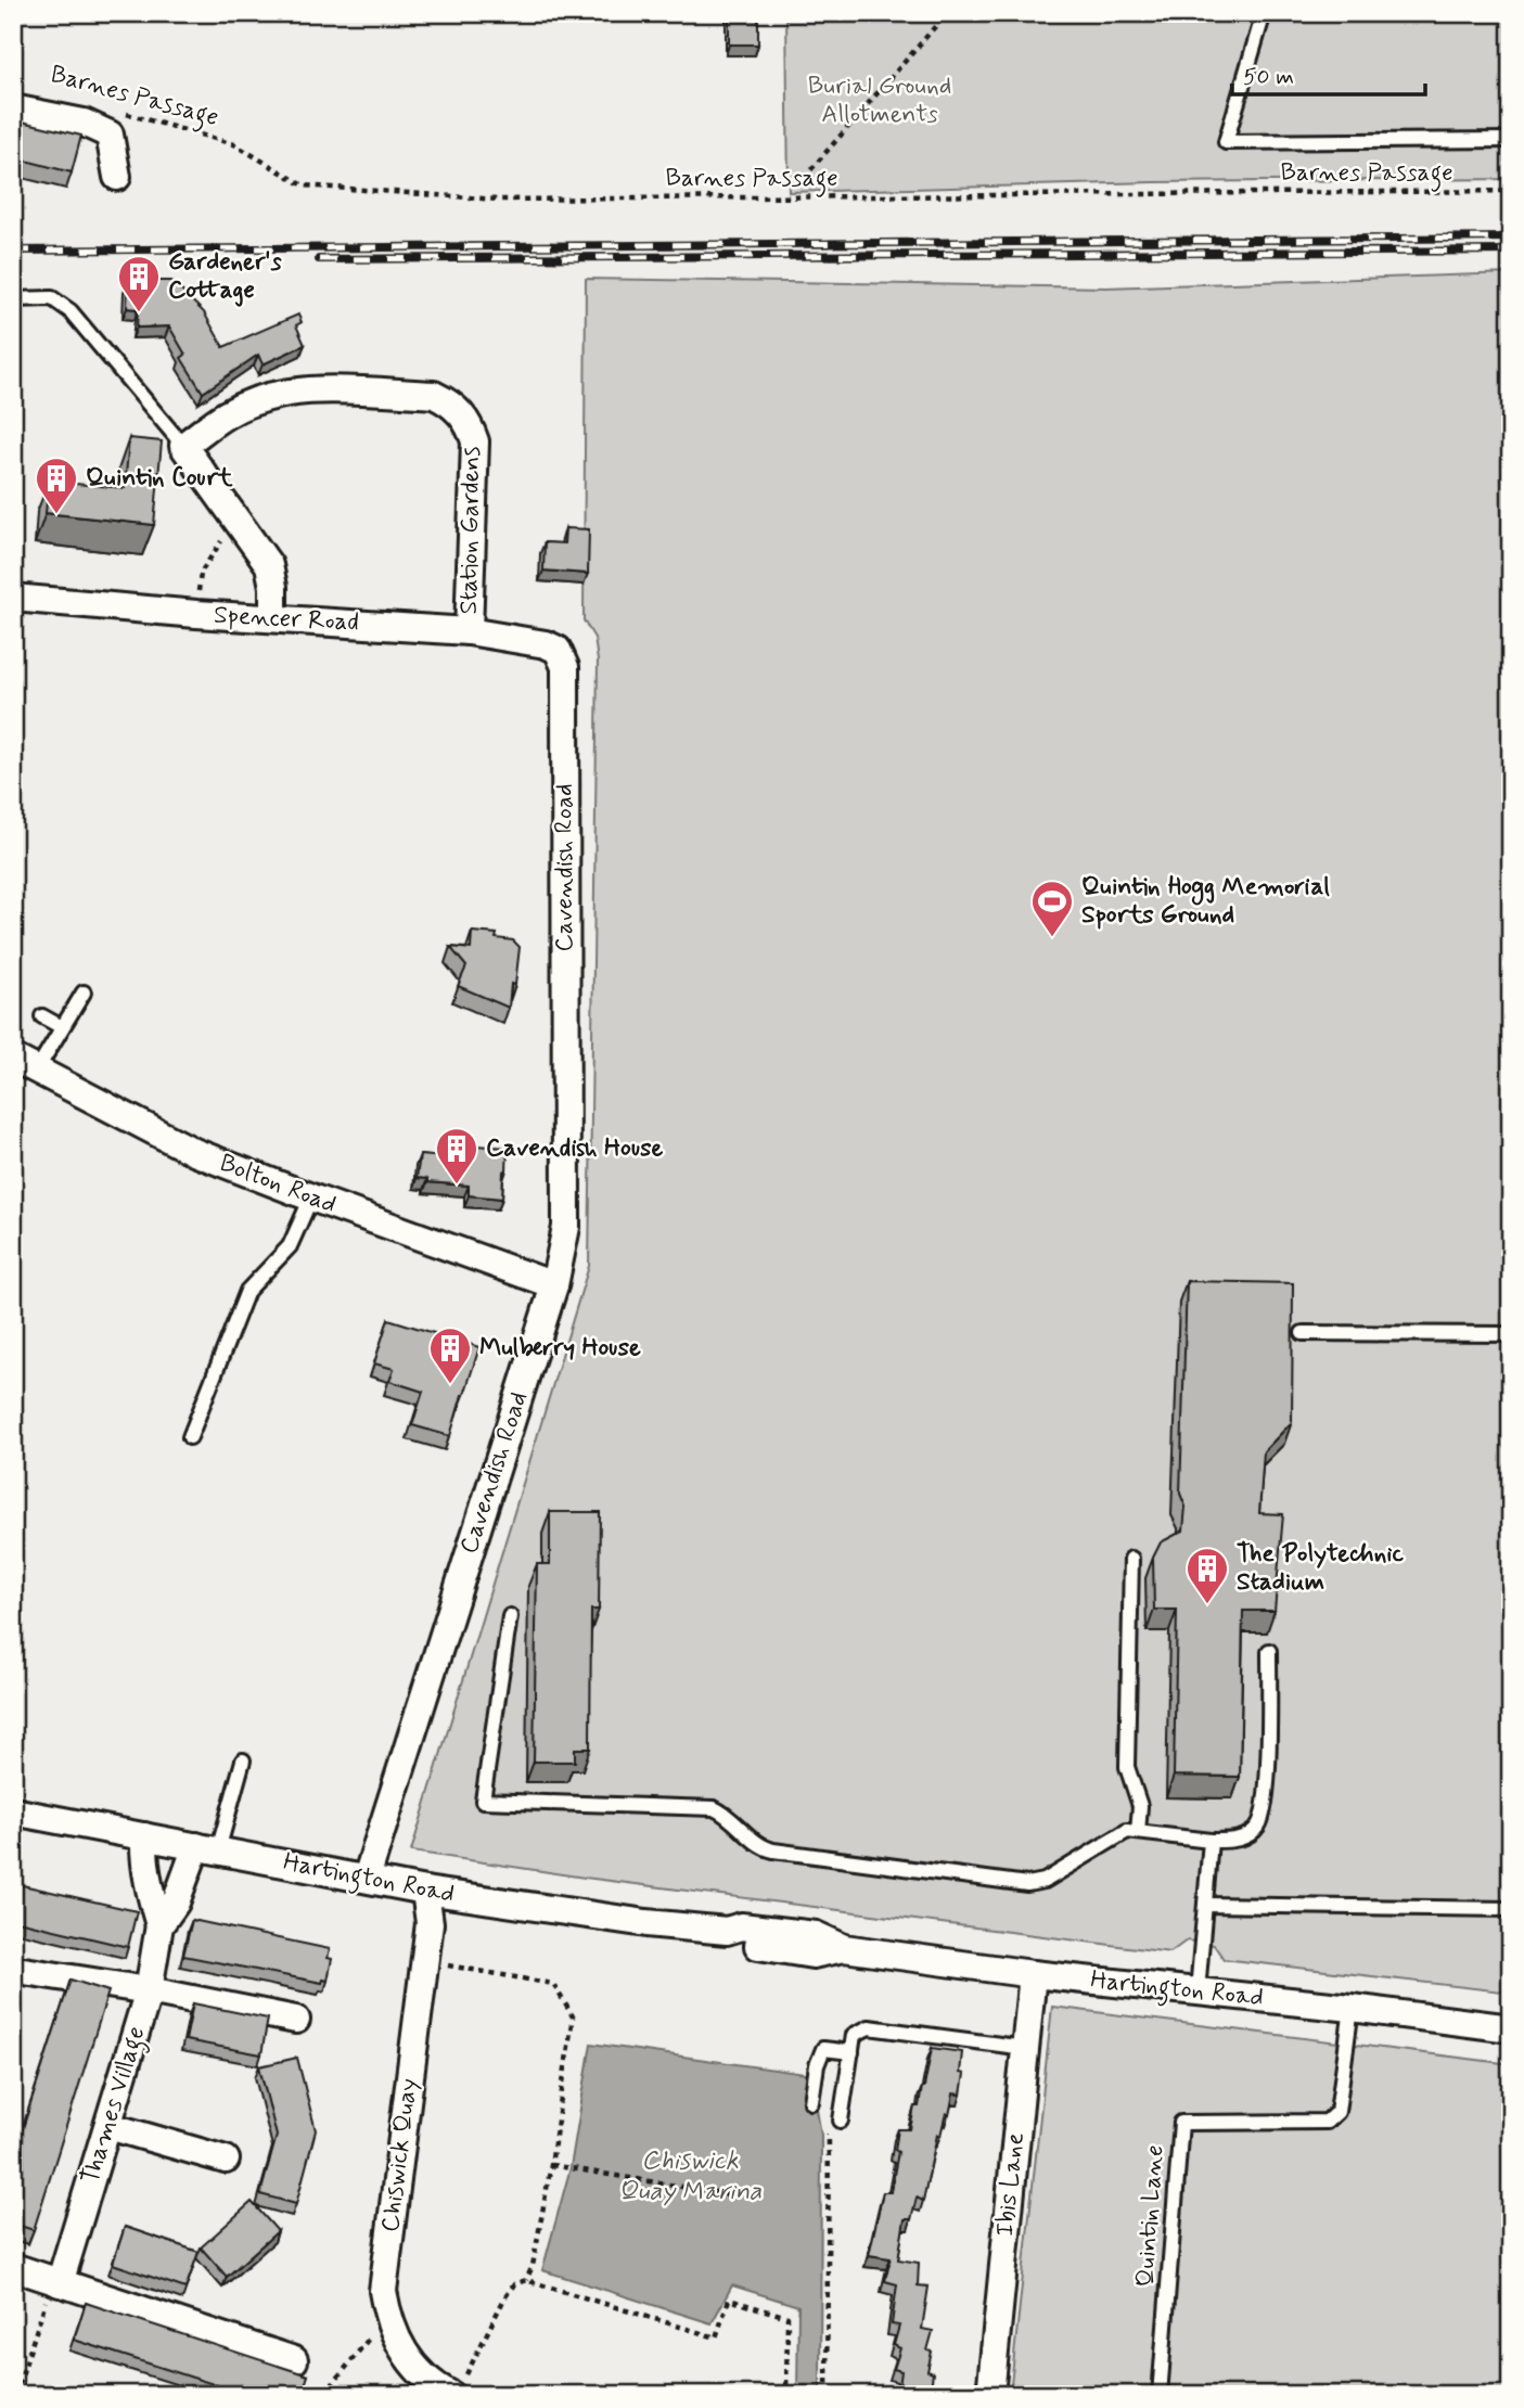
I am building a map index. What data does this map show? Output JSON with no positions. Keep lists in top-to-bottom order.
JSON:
{
  "streets": {
    "street": [
      "Station Gardens",
      "Spencer Road",
      "Cavendish Road",
      "Bolton Road",
      "Hartington Road",
      "Thames Village",
      "Chiswick Quay",
      "Ibis Lane"
    ],
    "lane": ["Quintin Lane"],
    "path": ["Barnes Passage"]
  },
  "crossings": [
    ["Station Gardens", "Spencer Road"],
    ["Spencer Road", "Cavendish Road"],
    ["Cavendish Road", "Bolton Road"],
    ["Cavendish Road", "Hartington Road"],
    ["Hartington Road", "Thames Village"],
    ["Hartington Road", "Chiswick Quay"],
    ["Hartington Road", "Ibis Lane"],
    ["Hartington Road", "Quintin Lane"]
  ],
  "water": ["Chiswick Quay Marina"],
  "parks": ["Burial Ground Allotments"],
  "places": {
    "building": [
      "Gardener's Cottage",
      "Quintin Court",
      "Cavendish House",
      "Mulberry House",
      "The Polytechnic Stadium"
    ],
    "sports": ["Quintin Hogg Memorial Sports Ground"]
  },
  "scale_bar": "50 m"
}
